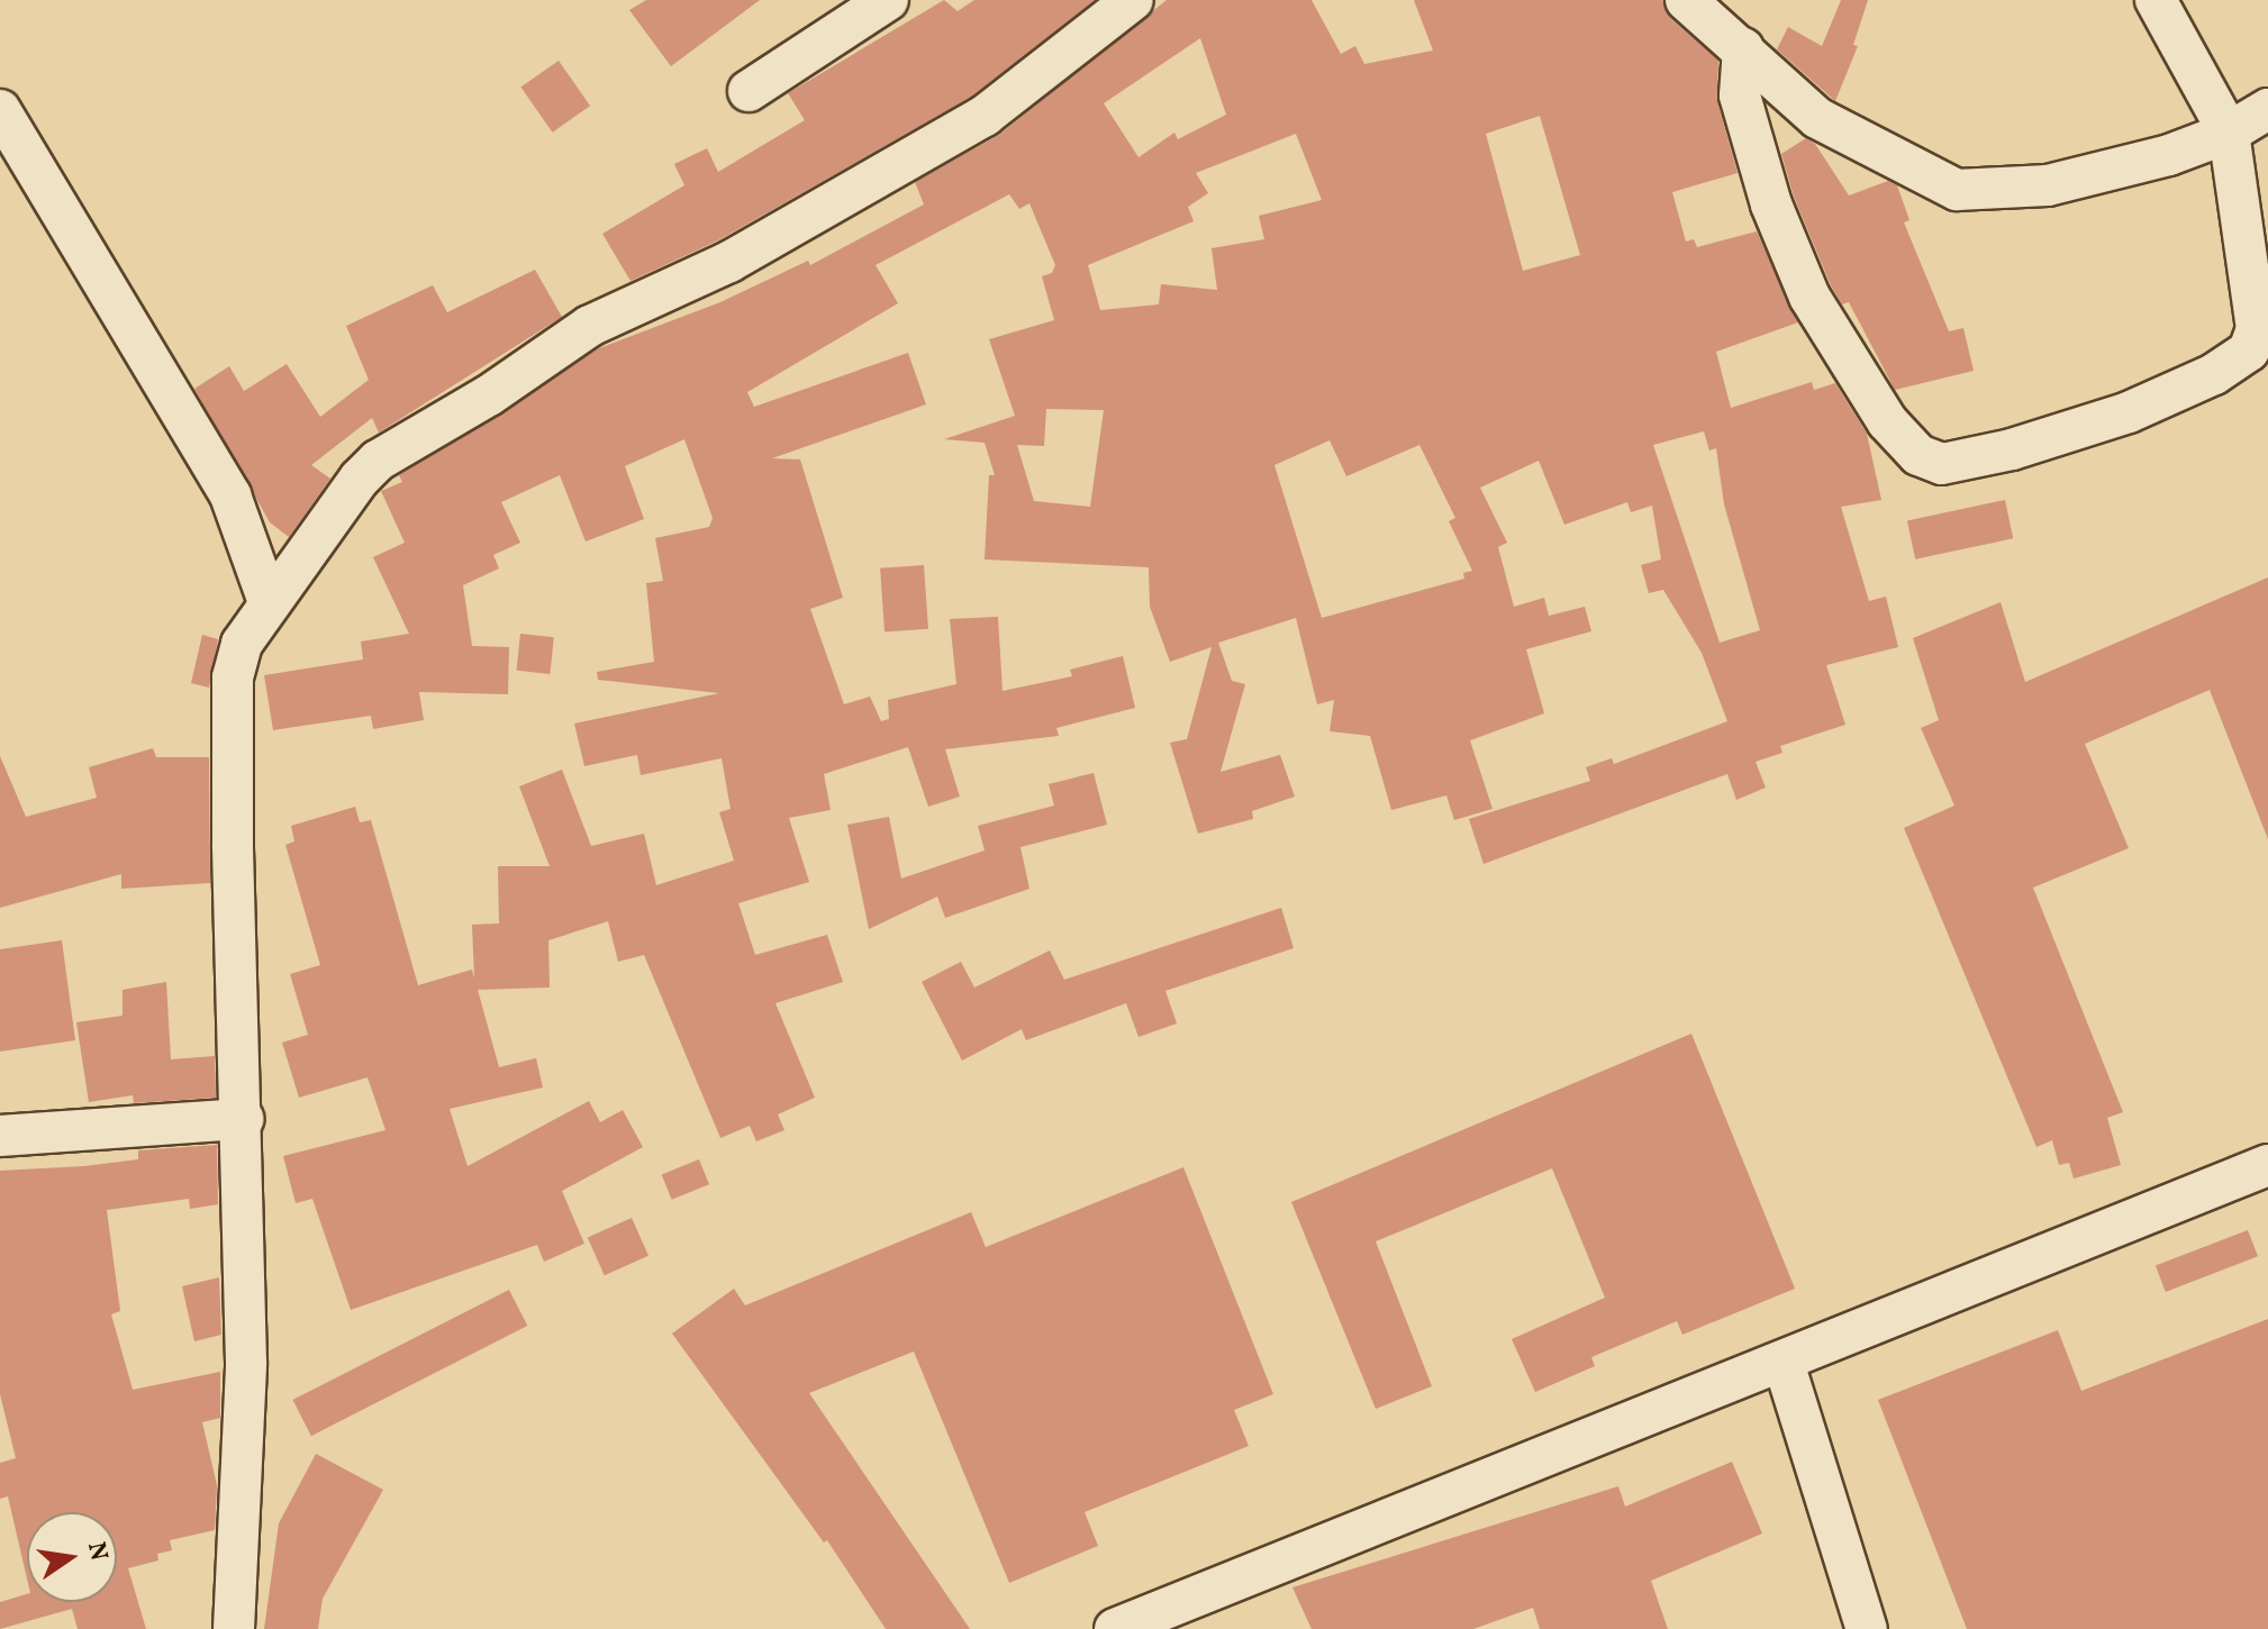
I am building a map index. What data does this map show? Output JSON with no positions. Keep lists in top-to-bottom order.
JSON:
{
  "north": "right"
}
